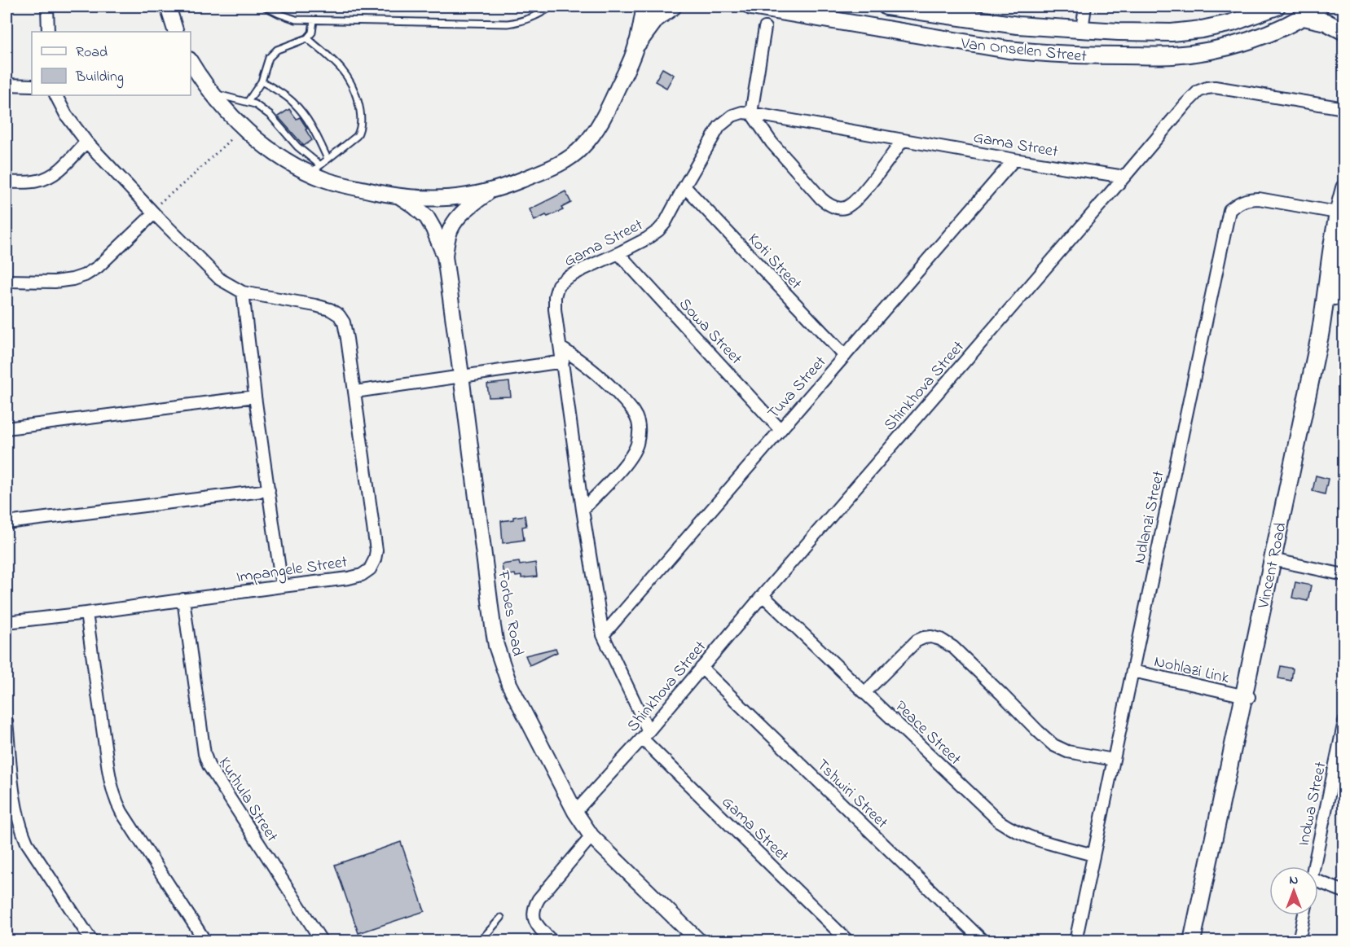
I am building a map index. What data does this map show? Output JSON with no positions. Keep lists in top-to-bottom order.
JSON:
{
  "streets": {
    "main road": ["Van Onselen Street", "Vincent Road"],
    "street": [
      "Gama Street",
      "Koti Street",
      "Sowa Street",
      "Shinkhova Street",
      "Tuva Street",
      "Ndlanzi Street",
      "Impangele Street",
      "Forbes Road",
      "Nohlazi Link",
      "Peace Street",
      "Tshwiri Street",
      "Kurhula Street",
      "Indwa Street"
    ]
  },
  "crossings": [
    ["Gama Street", "Koti Street"],
    ["Gama Street", "Sowa Street"],
    ["Gama Street", "Shinkhova Street"],
    ["Gama Street", "Tuva Street"],
    ["Koti Street", "Tuva Street"],
    ["Sowa Street", "Tuva Street"],
    ["Shinkhova Street", "Forbes Road"],
    ["Shinkhova Street", "Peace Street"],
    ["Shinkhova Street", "Tshwiri Street"],
    ["Ndlanzi Street", "Vincent Road"],
    ["Ndlanzi Street", "Nohlazi Link"],
    ["Ndlanzi Street", "Peace Street"],
    ["Vincent Road", "Nohlazi Link"],
    ["Impangele Street", "Kurhula Street"]
  ],
  "legend": ["Road", "Building"],
  "north": "top"
}
